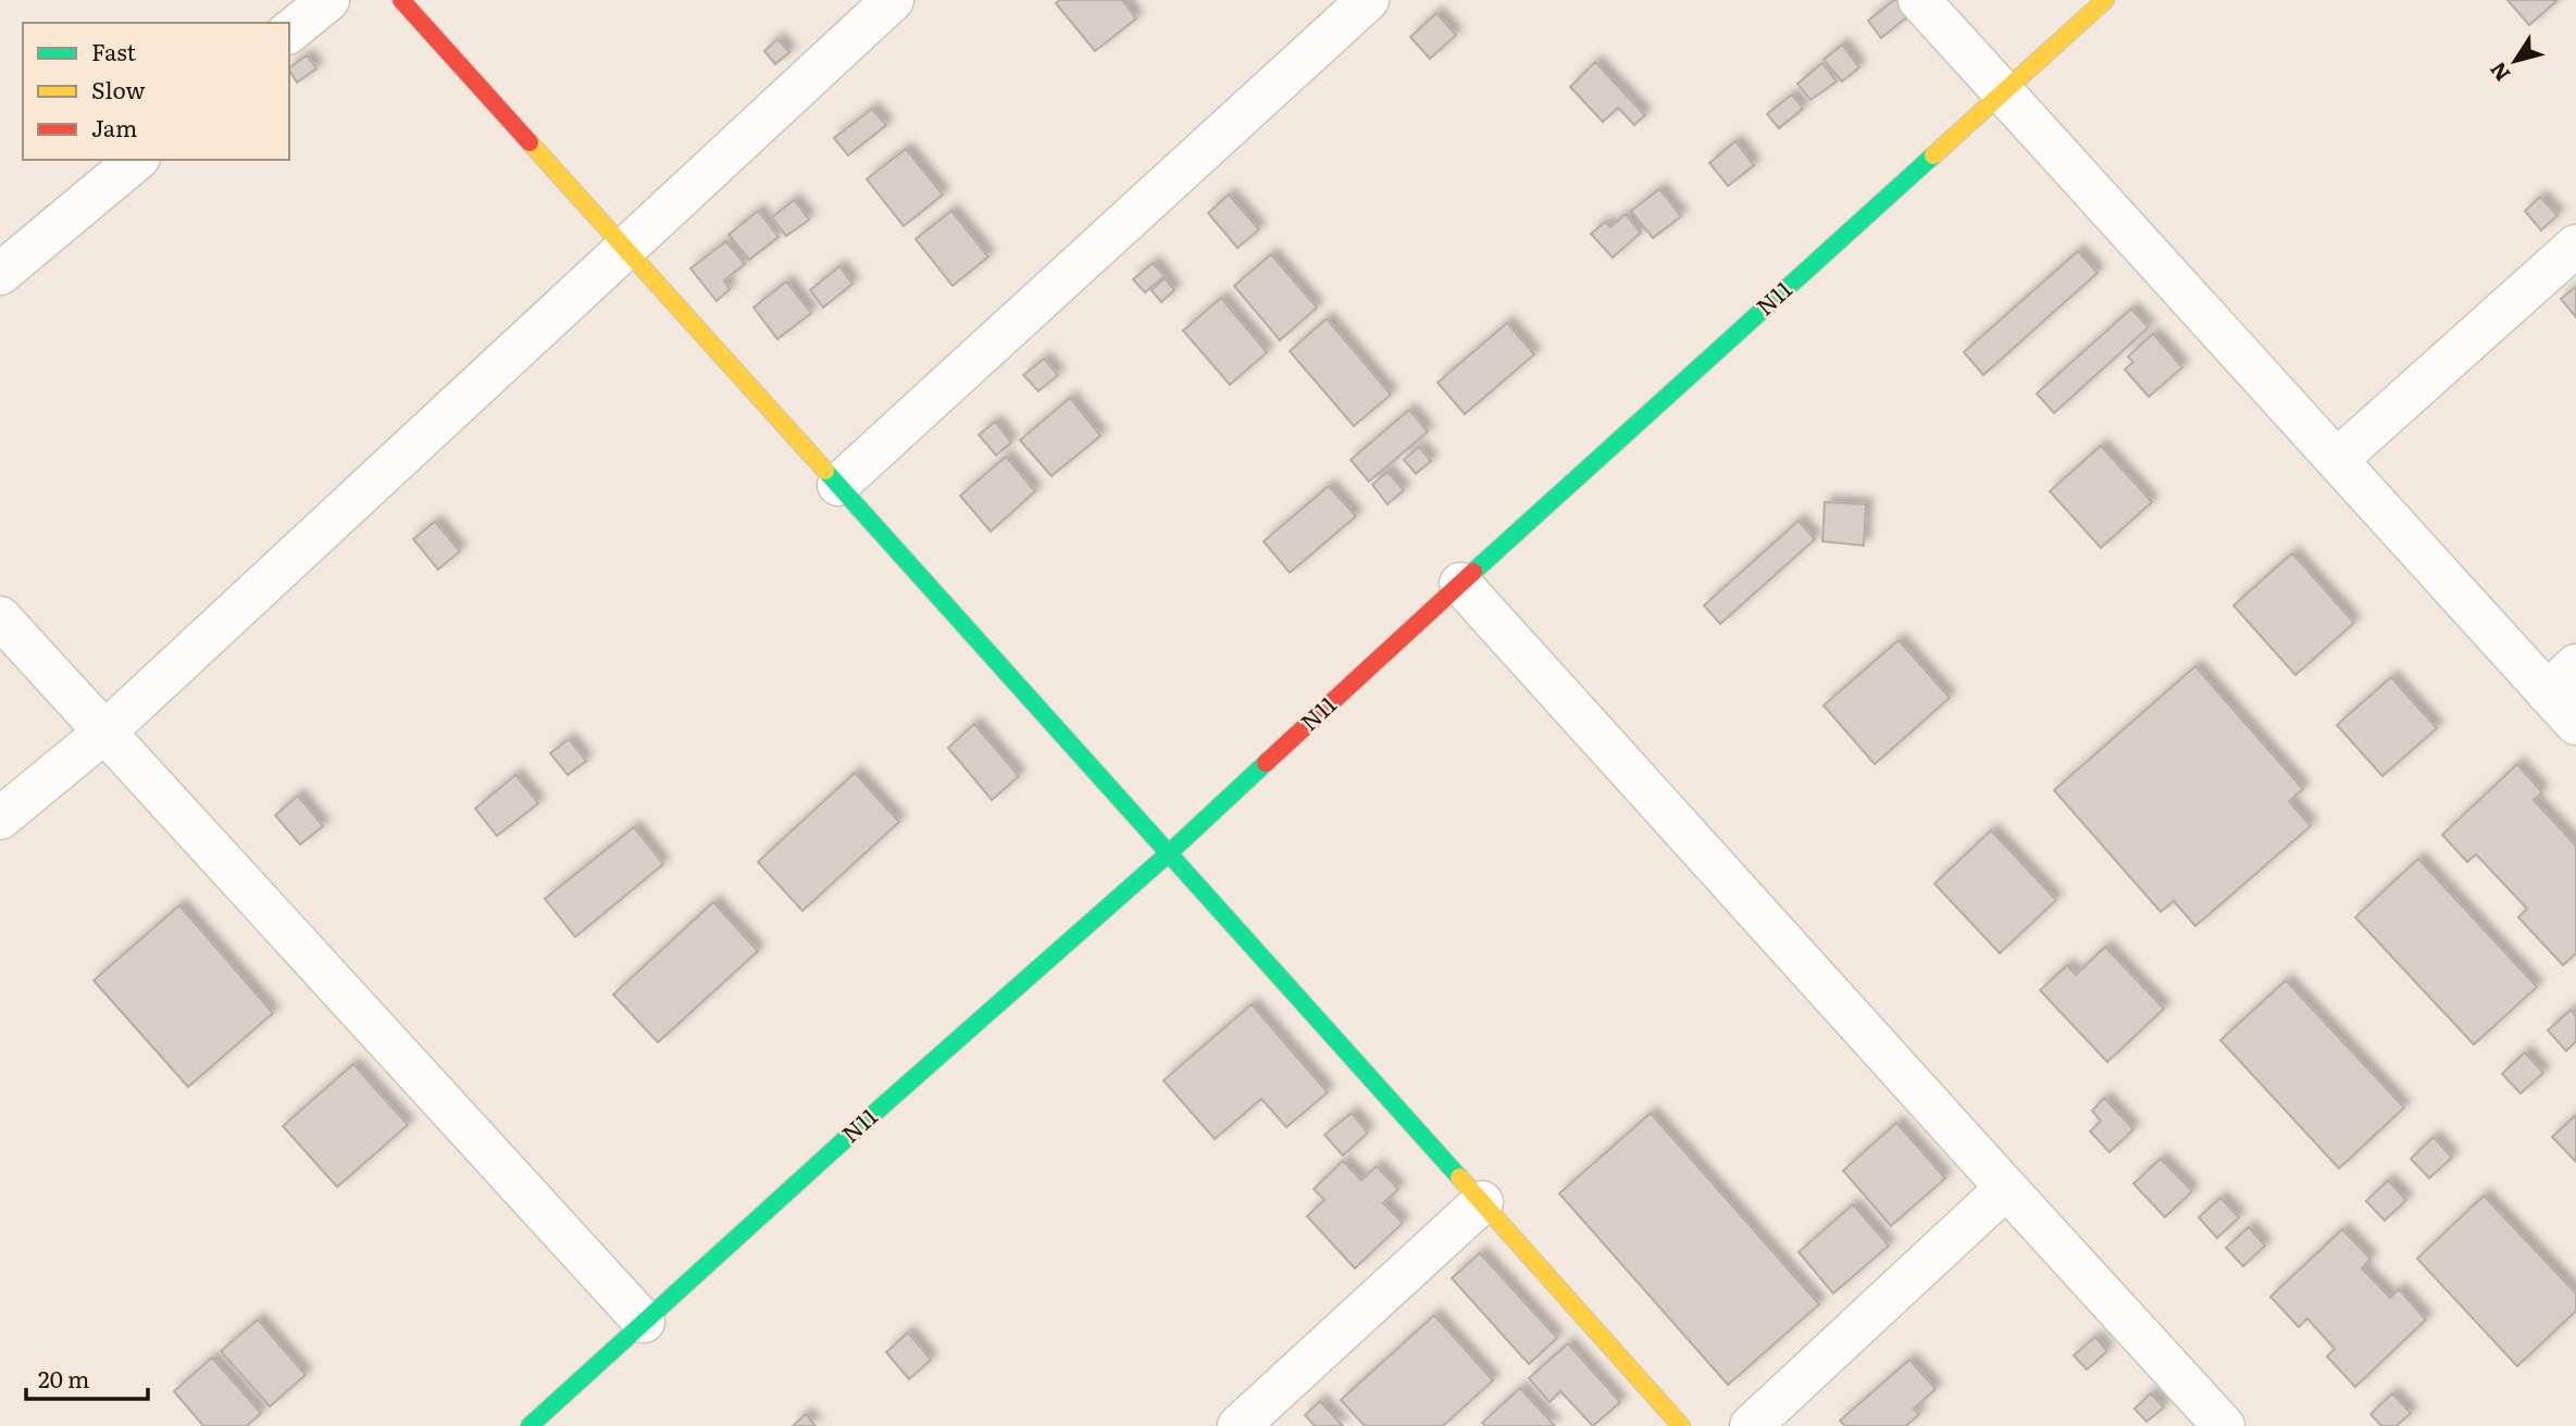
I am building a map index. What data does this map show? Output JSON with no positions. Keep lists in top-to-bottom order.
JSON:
{
  "streets": {
    "main road": ["N11"]
  },
  "legend": ["Fast", "Slow", "Jam"],
  "scale_bar": "20 m",
  "north": "bottom left"
}
